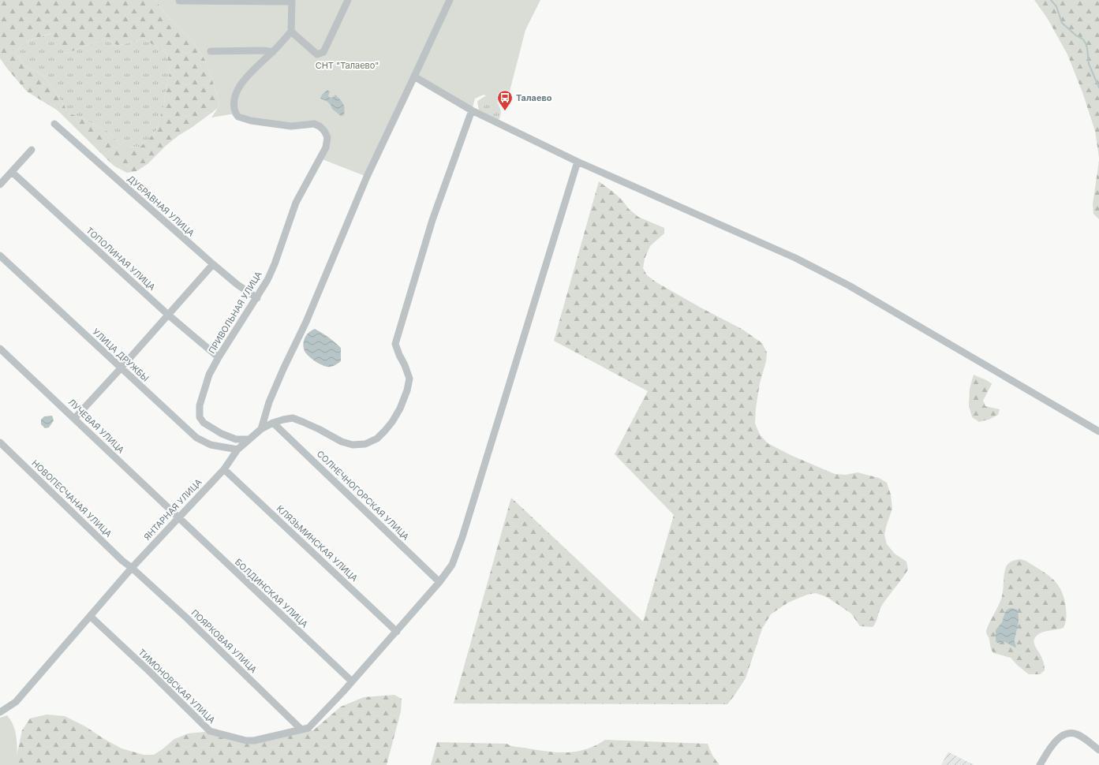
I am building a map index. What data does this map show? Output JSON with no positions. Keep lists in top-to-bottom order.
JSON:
{
  "streets": {
    "street": [
      "ДУБРАВНАЯ УЛИЦА",
      "ТОПОЛИНАЯ УЛИЦА",
      "ПРИВОЛЬНАЯ УЛИЦА",
      "УЛИЦА ДРУЖБЫ",
      "ЛУЧЕВАЯ УЛИЦА",
      "СОЛНЕЧНОГОРСКАЯ УЛИЦА",
      "НОВОПЕСЧАНАЯ УЛИЦА",
      "ЯНТАРНАЯ УЛИЦА",
      "КЛЯЗЬМИНСКАЯ УЛИЦА",
      "БОЛДИНСКАЯ УЛИЦА",
      "ПОЯРКОВАЯ УЛИЦА",
      "ТИМОНОВСКАЯ УЛИЦА"
    ]
  },
  "crossings": [
    ["ДУБРАВНАЯ УЛИЦА", "ПРИВОЛЬНАЯ УЛИЦА"],
    ["ТОПОЛИНАЯ УЛИЦА", "ПРИВОЛЬНАЯ УЛИЦА"],
    ["ПРИВОЛЬНАЯ УЛИЦА", "ЯНТАРНАЯ УЛИЦА"],
    ["УЛИЦА ДРУЖБЫ", "ЯНТАРНАЯ УЛИЦА"],
    ["ЛУЧЕВАЯ УЛИЦА", "ЯНТАРНАЯ УЛИЦА"],
    ["ЛУЧЕВАЯ УЛИЦА", "БОЛДИНСКАЯ УЛИЦА"],
    ["СОЛНЕЧНОГОРСКАЯ УЛИЦА", "ЯНТАРНАЯ УЛИЦА"],
    ["СОЛНЕЧНОГОРСКАЯ УЛИЦА", "ТИМОНОВСКАЯ УЛИЦА"],
    ["НОВОПЕСЧАНАЯ УЛИЦА", "ЯНТАРНАЯ УЛИЦА"],
    ["НОВОПЕСЧАНАЯ УЛИЦА", "ПОЯРКОВАЯ УЛИЦА"],
    ["ЯНТАРНАЯ УЛИЦА", "КЛЯЗЬМИНСКАЯ УЛИЦА"],
    ["ЯНТАРНАЯ УЛИЦА", "БОЛДИНСКАЯ УЛИЦА"],
    ["ЯНТАРНАЯ УЛИЦА", "ПОЯРКОВАЯ УЛИЦА"],
    ["ЯНТАРНАЯ УЛИЦА", "ТИМОНОВСКАЯ УЛИЦА"],
    ["КЛЯЗЬМИНСКАЯ УЛИЦА", "ТИМОНОВСКАЯ УЛИЦА"],
    ["БОЛДИНСКАЯ УЛИЦА", "ТИМОНОВСКАЯ УЛИЦА"],
    ["ПОЯРКОВАЯ УЛИЦА", "ТИМОНОВСКАЯ УЛИЦА"]
  ],
  "parks": ["СНТ \"Талаево\""],
  "places": {
    "bus stop": ["Талаево"]
  }
}
